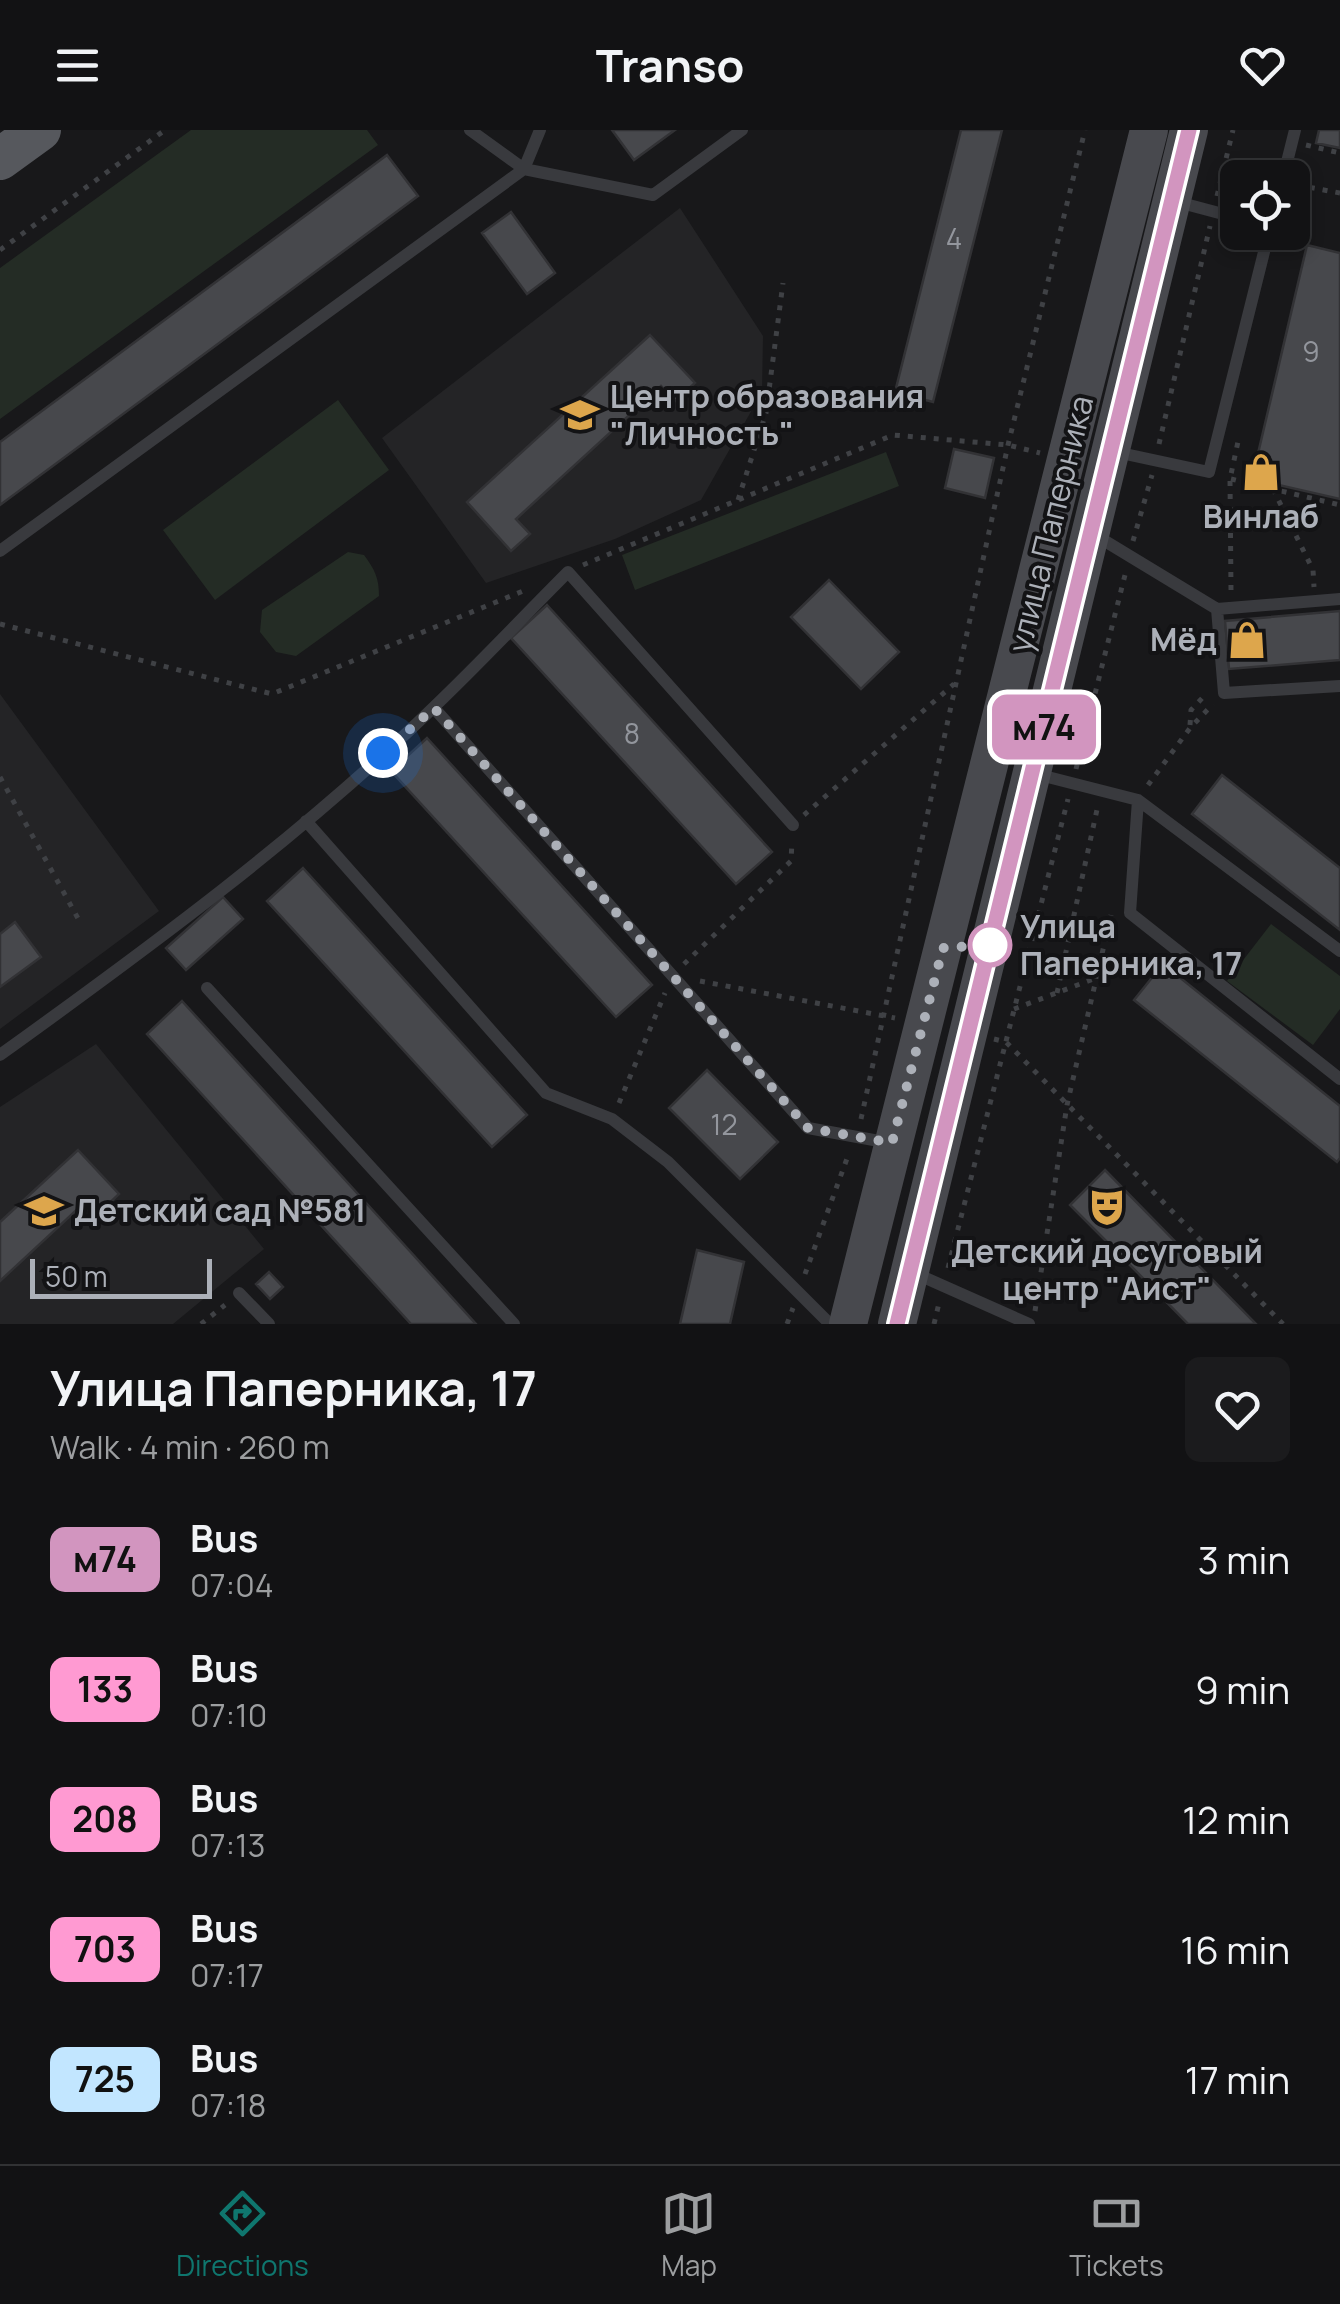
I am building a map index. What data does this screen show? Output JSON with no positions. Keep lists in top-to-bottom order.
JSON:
{
  "streets": {
    "main road": ["улица Паперника"]
  },
  "places": {
    "school or university": ["Центр образования \"Личность\"", "Детский сад №581"],
    "shop": ["Винлаб", "Мёд"],
    "other": ["Улица Паперника, 17"],
    "theatre": ["Детский досуговый центр \"Аист\""]
  },
  "lines": ["bus line м74"],
  "house_numbers": [
    "4",
    "9",
    "8",
    "12"
  ],
  "scale_bar": "50 m",
  "page": {
    "header": "Transo",
    "on_map": "м74",
    "scale": "50 m",
    "heading": ["Улица Паперника, 17", "Walk · 4 min · 260 m"],
    "list": [
      {
        "mark": "м74",
        "name": "Bus",
        "note": "07:04",
        "value": "3 min"
      },
      {
        "mark": "133",
        "name": "Bus",
        "note": "07:10",
        "value": "9 min"
      },
      {
        "mark": "208",
        "name": "Bus",
        "note": "07:13",
        "value": "12 min"
      },
      {
        "mark": "703",
        "name": "Bus",
        "note": "07:17",
        "value": "16 min"
      },
      {
        "mark": "725",
        "name": "Bus",
        "note": "07:18",
        "value": "17 min"
      }
    ],
    "tabs": ["Directions", "Map", "Tickets"]
  }
}
